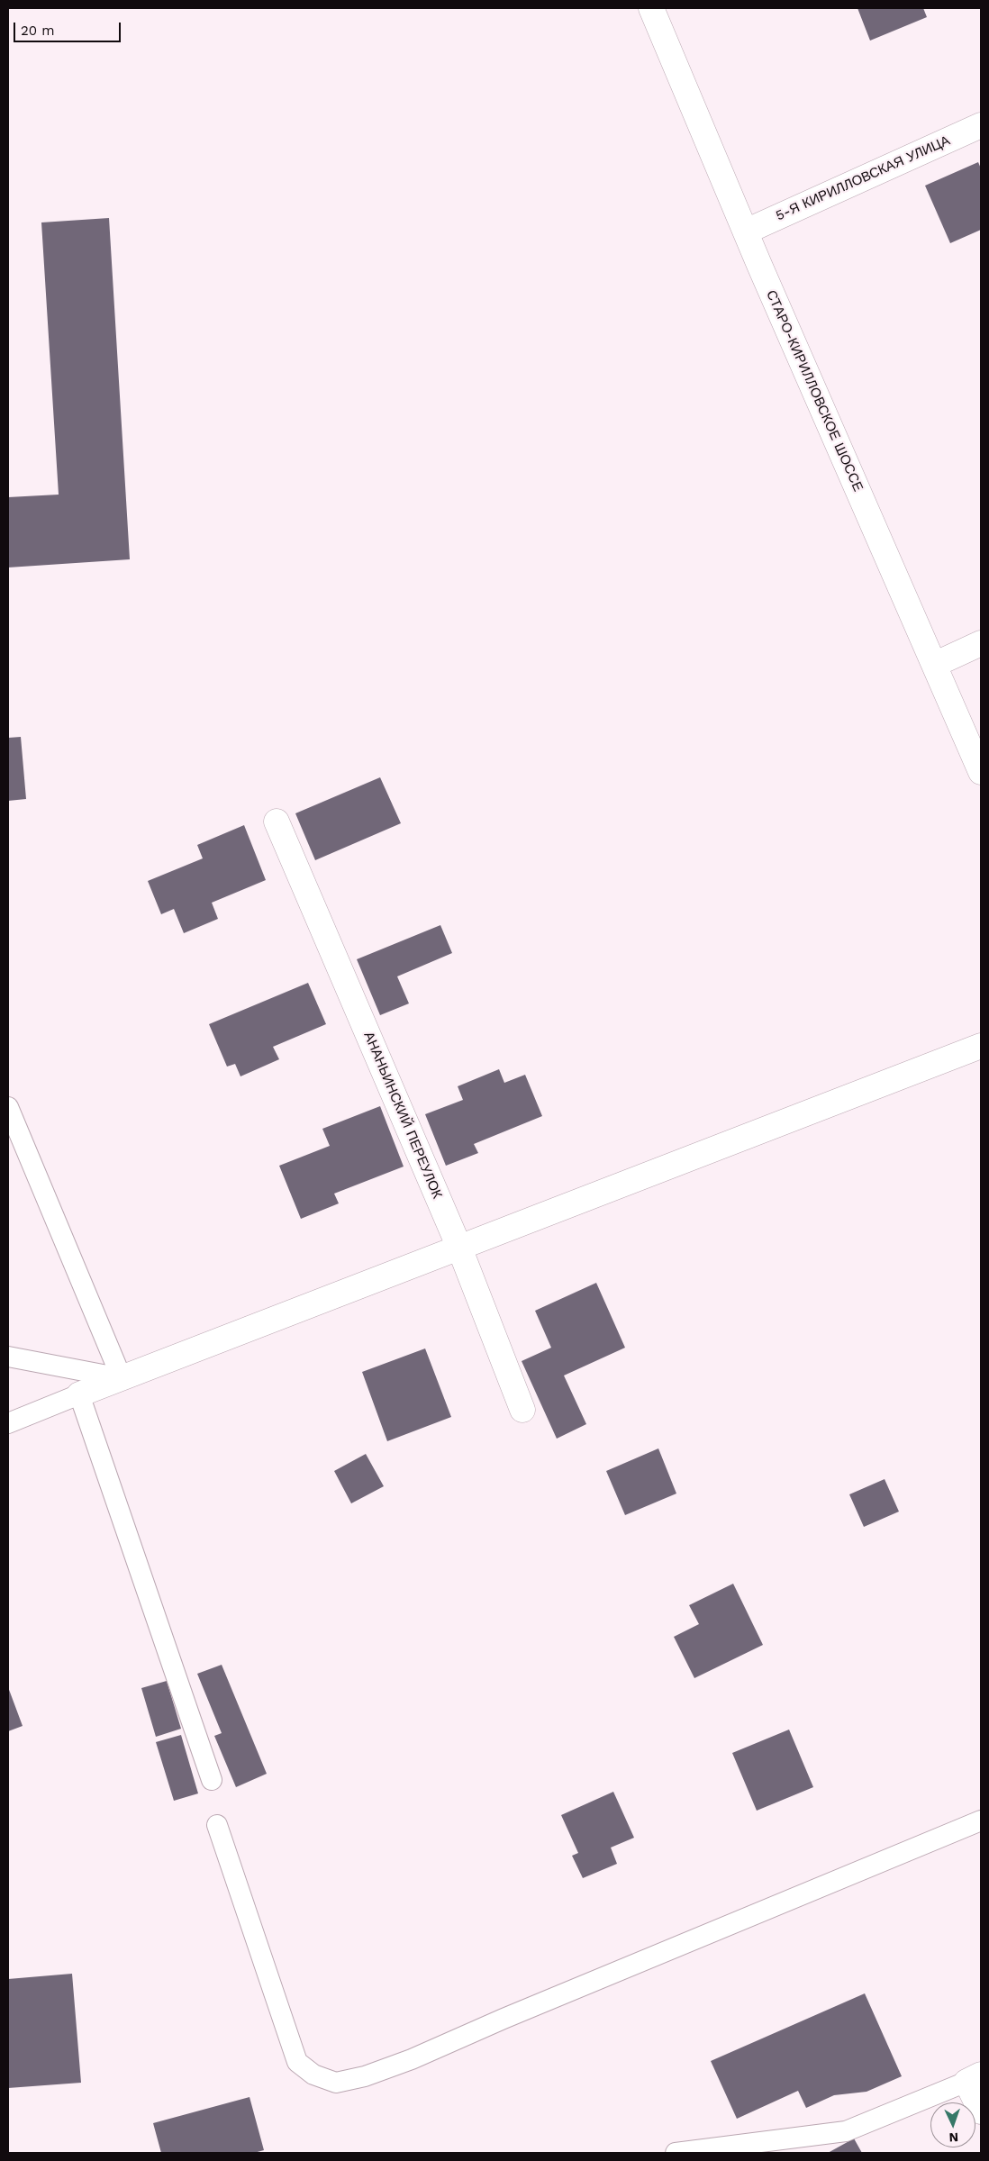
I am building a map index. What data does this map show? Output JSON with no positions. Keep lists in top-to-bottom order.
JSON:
{
  "streets": {
    "street": ["5-Я КИРИЛЛОВСКАЯ УЛИЦА", "СТАРО-КИРИЛЛОВСКОЕ ШОССЕ", "АНАНЬИНСКИЙ ПЕРЕУЛОК"]
  },
  "crossings": [
    ["5-Я КИРИЛЛОВСКАЯ УЛИЦА", "СТАРО-КИРИЛЛОВСКОЕ ШОССЕ"]
  ],
  "scale_bar": "20 m",
  "north": "bottom"
}
